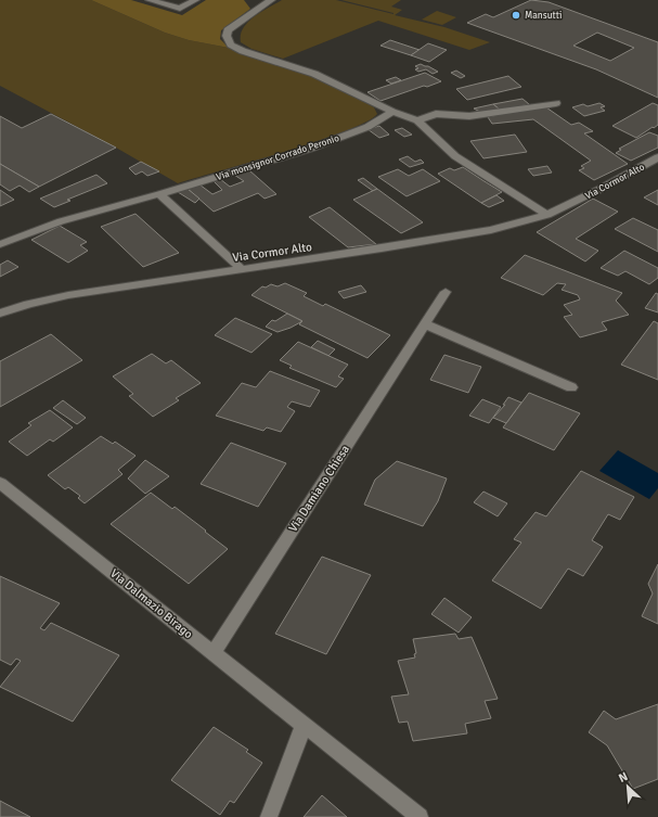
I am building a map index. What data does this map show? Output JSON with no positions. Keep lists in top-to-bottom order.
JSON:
{
  "streets": {
    "street": [
      "Via monsignor Corrado Peronio",
      "Via Cormor Alto",
      "Via Damiano Chiesa",
      "Via Dalmazio Birago"
    ]
  },
  "crossings": [
    ["Via Damiano Chiesa", "Via Dalmazio Birago"]
  ],
  "places": ["Mansutti"],
  "north": "top left"
}
